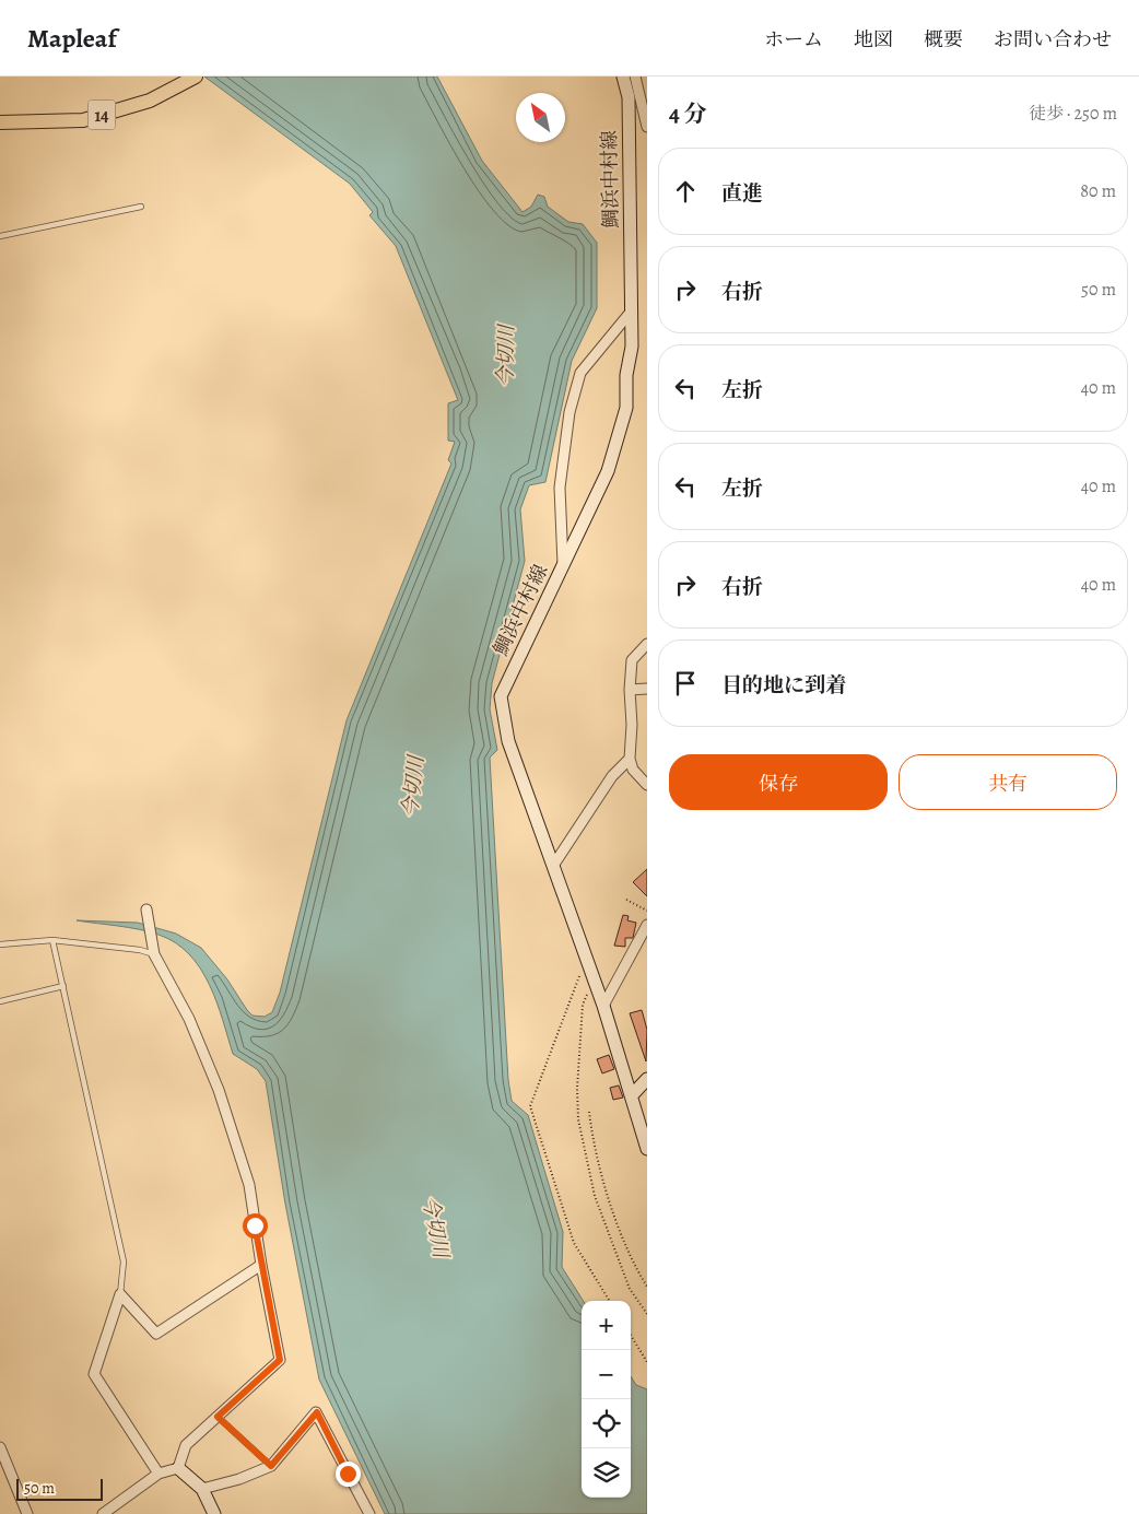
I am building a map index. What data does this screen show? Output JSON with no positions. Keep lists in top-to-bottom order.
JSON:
{
  "streets": {
    "main road": ["14", "鯛浜中村線"]
  },
  "water": ["今切川"],
  "scale_bar": "50 m",
  "north": "top left",
  "page": {
    "header": "Mapleaf",
    "nav": [
      "ホーム",
      "地図",
      "概要",
      "お問い合わせ"
    ],
    "heading": ["4 分", "徒歩 · 250 m"],
    "list": [
      ["直進", "80 m"],
      ["右折", "50 m"],
      ["左折", "40 m"],
      ["左折", "40 m"],
      ["右折", "40 m"],
      "目的地に到着"
    ],
    "buttons": ["保存", "共有"],
    "map_buttons": ["+", "−"],
    "scale": "50 m"
  }
}
